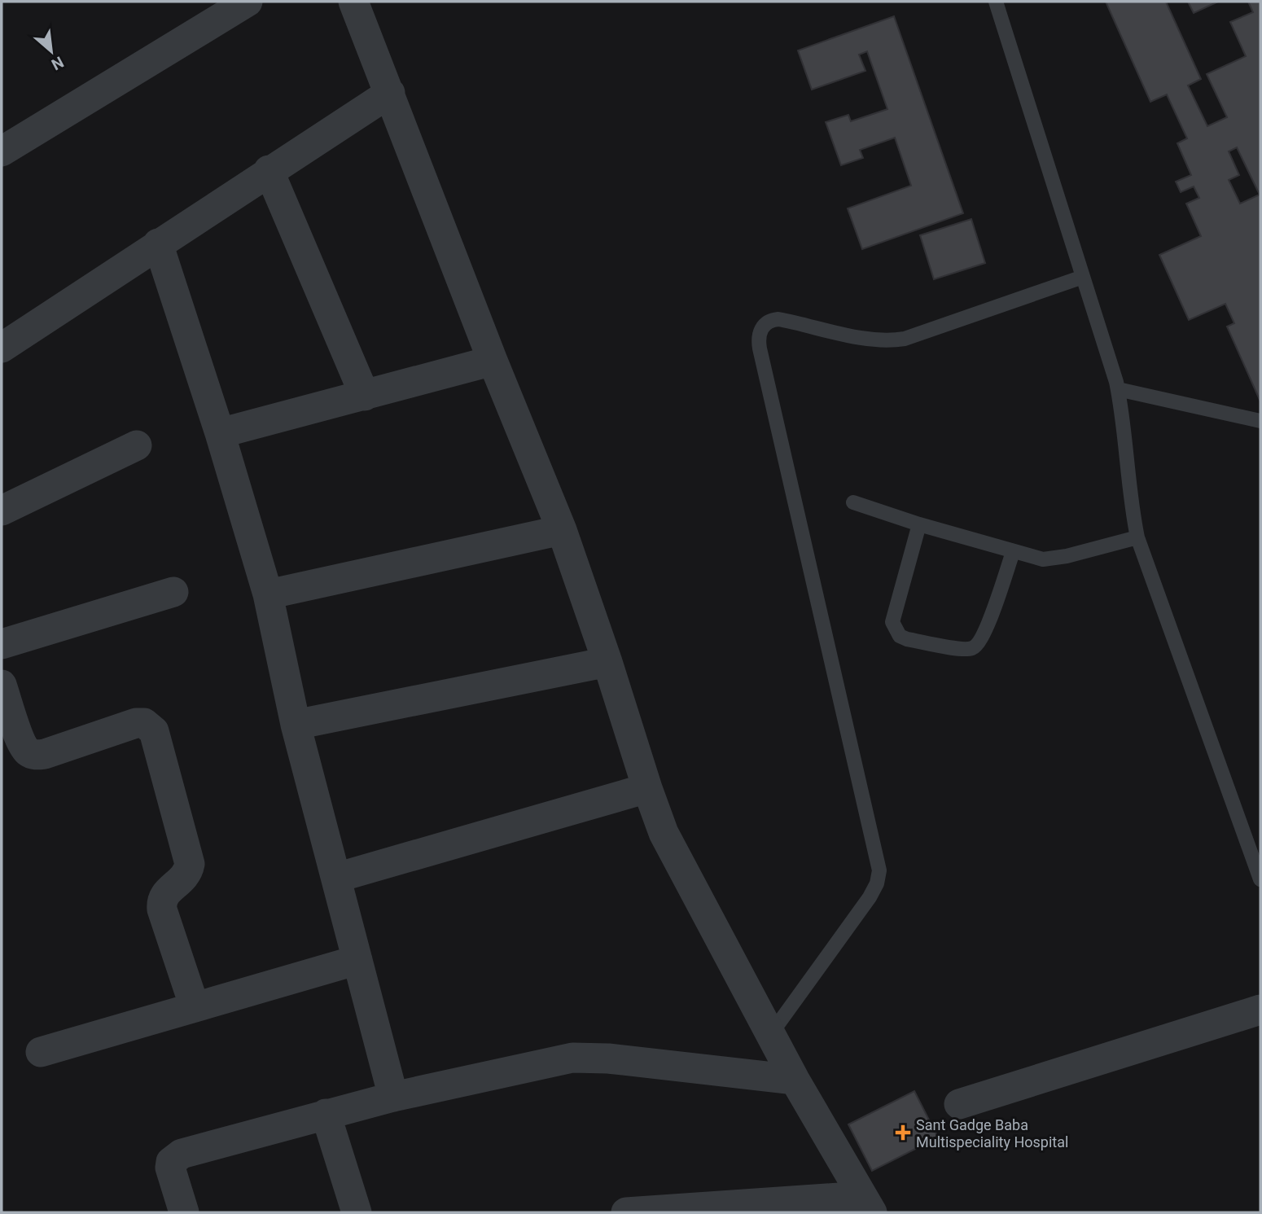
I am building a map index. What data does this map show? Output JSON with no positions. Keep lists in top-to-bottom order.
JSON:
{
  "places": {
    "health": ["Sant Gadge Baba Multispeciality Hospital"]
  },
  "north": "bottom right"
}
